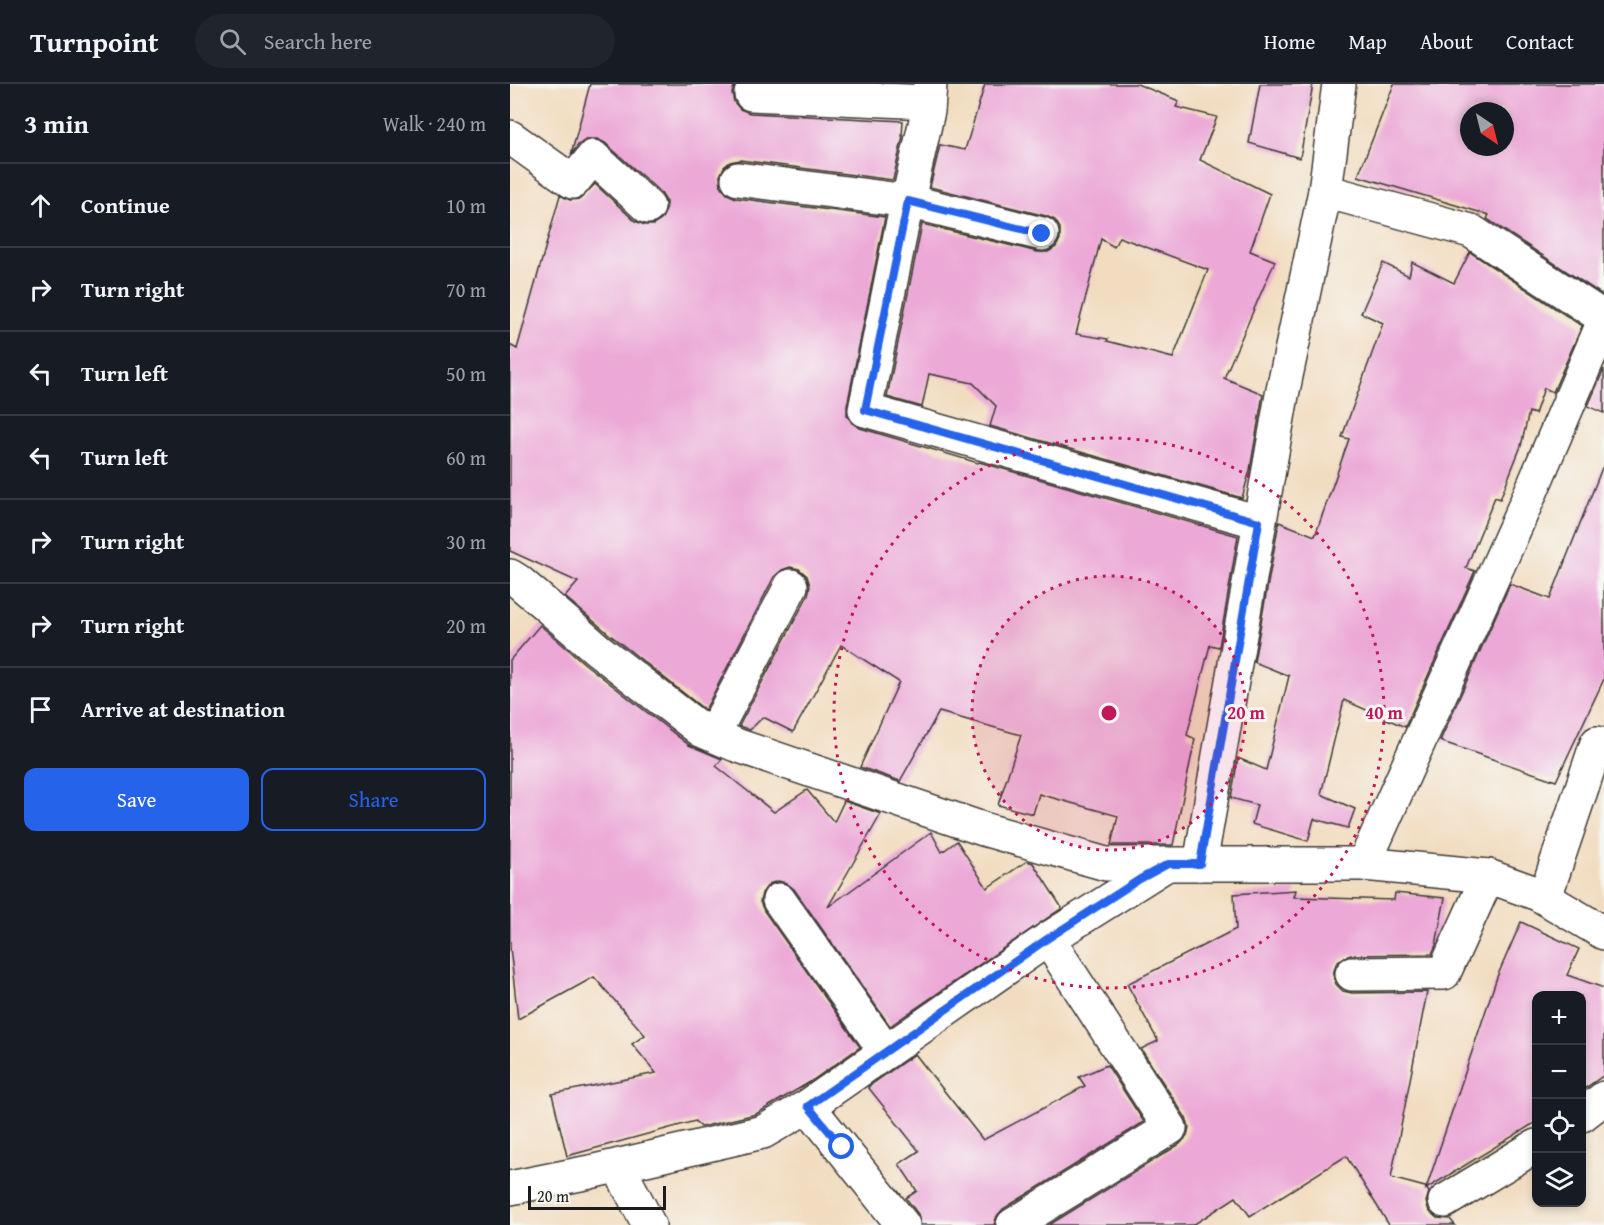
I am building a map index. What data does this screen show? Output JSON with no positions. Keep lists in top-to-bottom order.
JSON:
{
  "scale_bar": "20 m",
  "north": "bottom right",
  "page": {
    "header": "Turnpoint",
    "search": "Search here",
    "nav": [
      "Home",
      "Map",
      "About",
      "Contact"
    ],
    "heading": ["3 min", "Walk · 240 m"],
    "list": [
      ["Continue", "10 m"],
      ["Turn right", "70 m"],
      ["Turn left", "50 m"],
      ["Turn left", "60 m"],
      ["Turn right", "30 m"],
      ["Turn right", "20 m"],
      "Arrive at destination"
    ],
    "buttons": ["Save", "Share"],
    "map_buttons": ["+", "−"],
    "scale": "20 m"
  },
  "rings": ["20 m", "40 m"]
}
